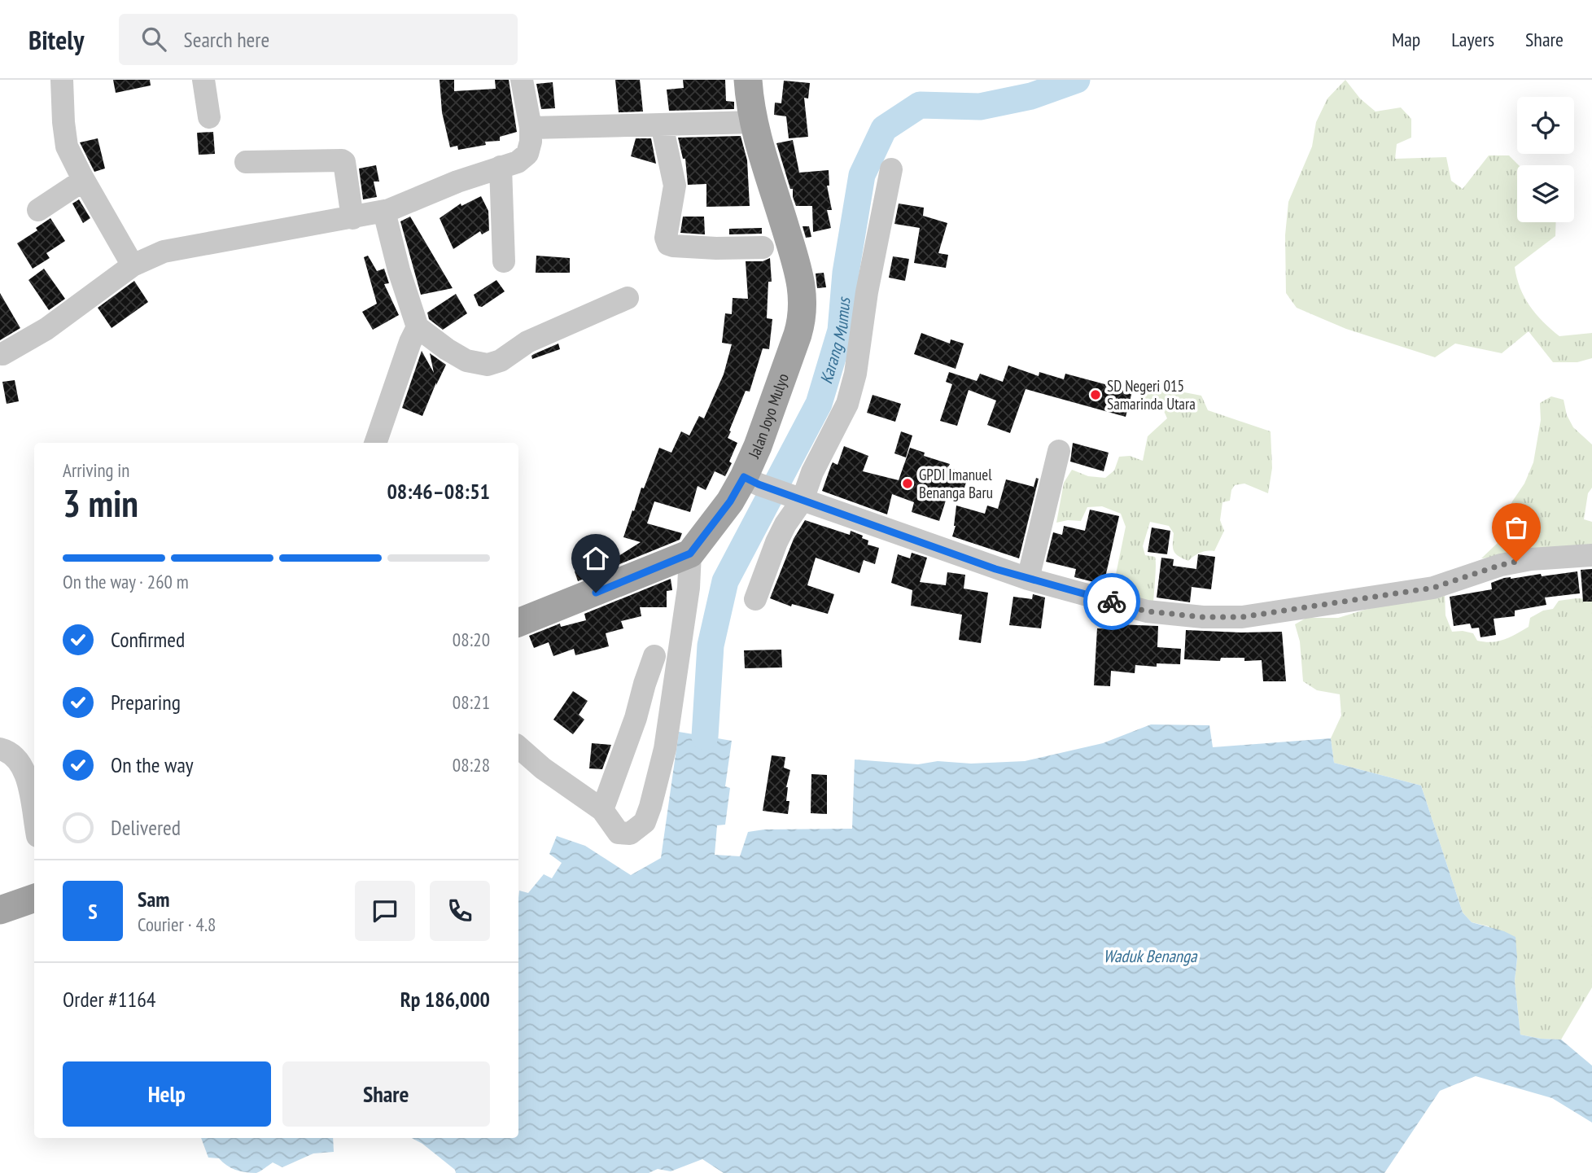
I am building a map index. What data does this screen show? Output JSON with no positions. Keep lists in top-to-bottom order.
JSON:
{
  "streets": {
    "main road": ["Jalan Joyo Mulyo"]
  },
  "water": ["Karang Mumus", "Waduk Benanga"],
  "places": ["SD Negeri 015 Samarinda Utara", "GPDI Imanuel Benanga Baru"],
  "page": {
    "header": "Bitely",
    "search": "Search here",
    "nav": ["Map", "Layers", "Share"],
    "heading": ["3 min", "Arriving in", "08:46–08:51"],
    "panel": [
      "Sam",
      "Courier · 4.8",
      "Order #1164",
      "Rp 186,000"
    ],
    "bar": "On the way · 260 m",
    "list": [
      ["Confirmed", "08:20"],
      ["Preparing", "08:21"],
      ["On the way", "08:28"],
      "Delivered"
    ],
    "round": "S",
    "buttons": ["Help", "Share"]
  }
}
